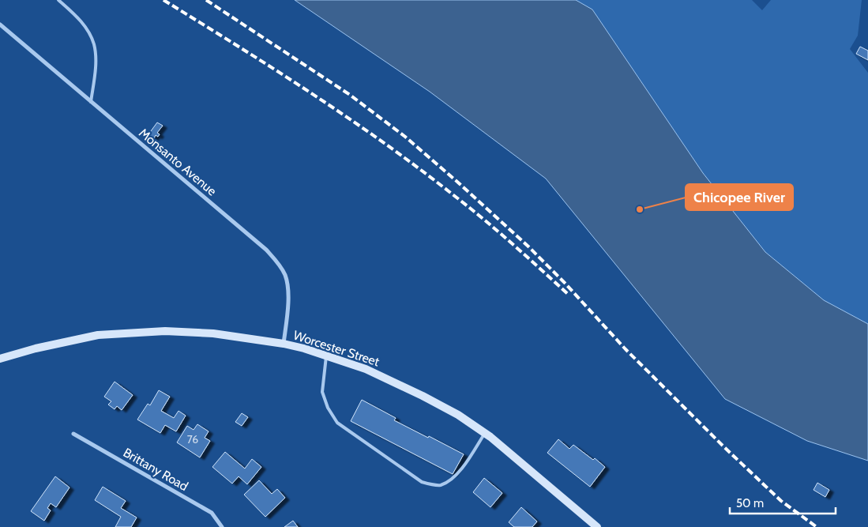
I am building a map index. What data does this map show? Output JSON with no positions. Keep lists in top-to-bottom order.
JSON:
{
  "streets": {
    "main road": ["Worcester Street"],
    "street": ["Monsanto Avenue", "Brittany Road"]
  },
  "crossings": [
    ["Monsanto Avenue", "Worcester Street"]
  ],
  "places": ["Chicopee River"],
  "house_numbers": ["76"],
  "scale_bar": "50 m"
}
